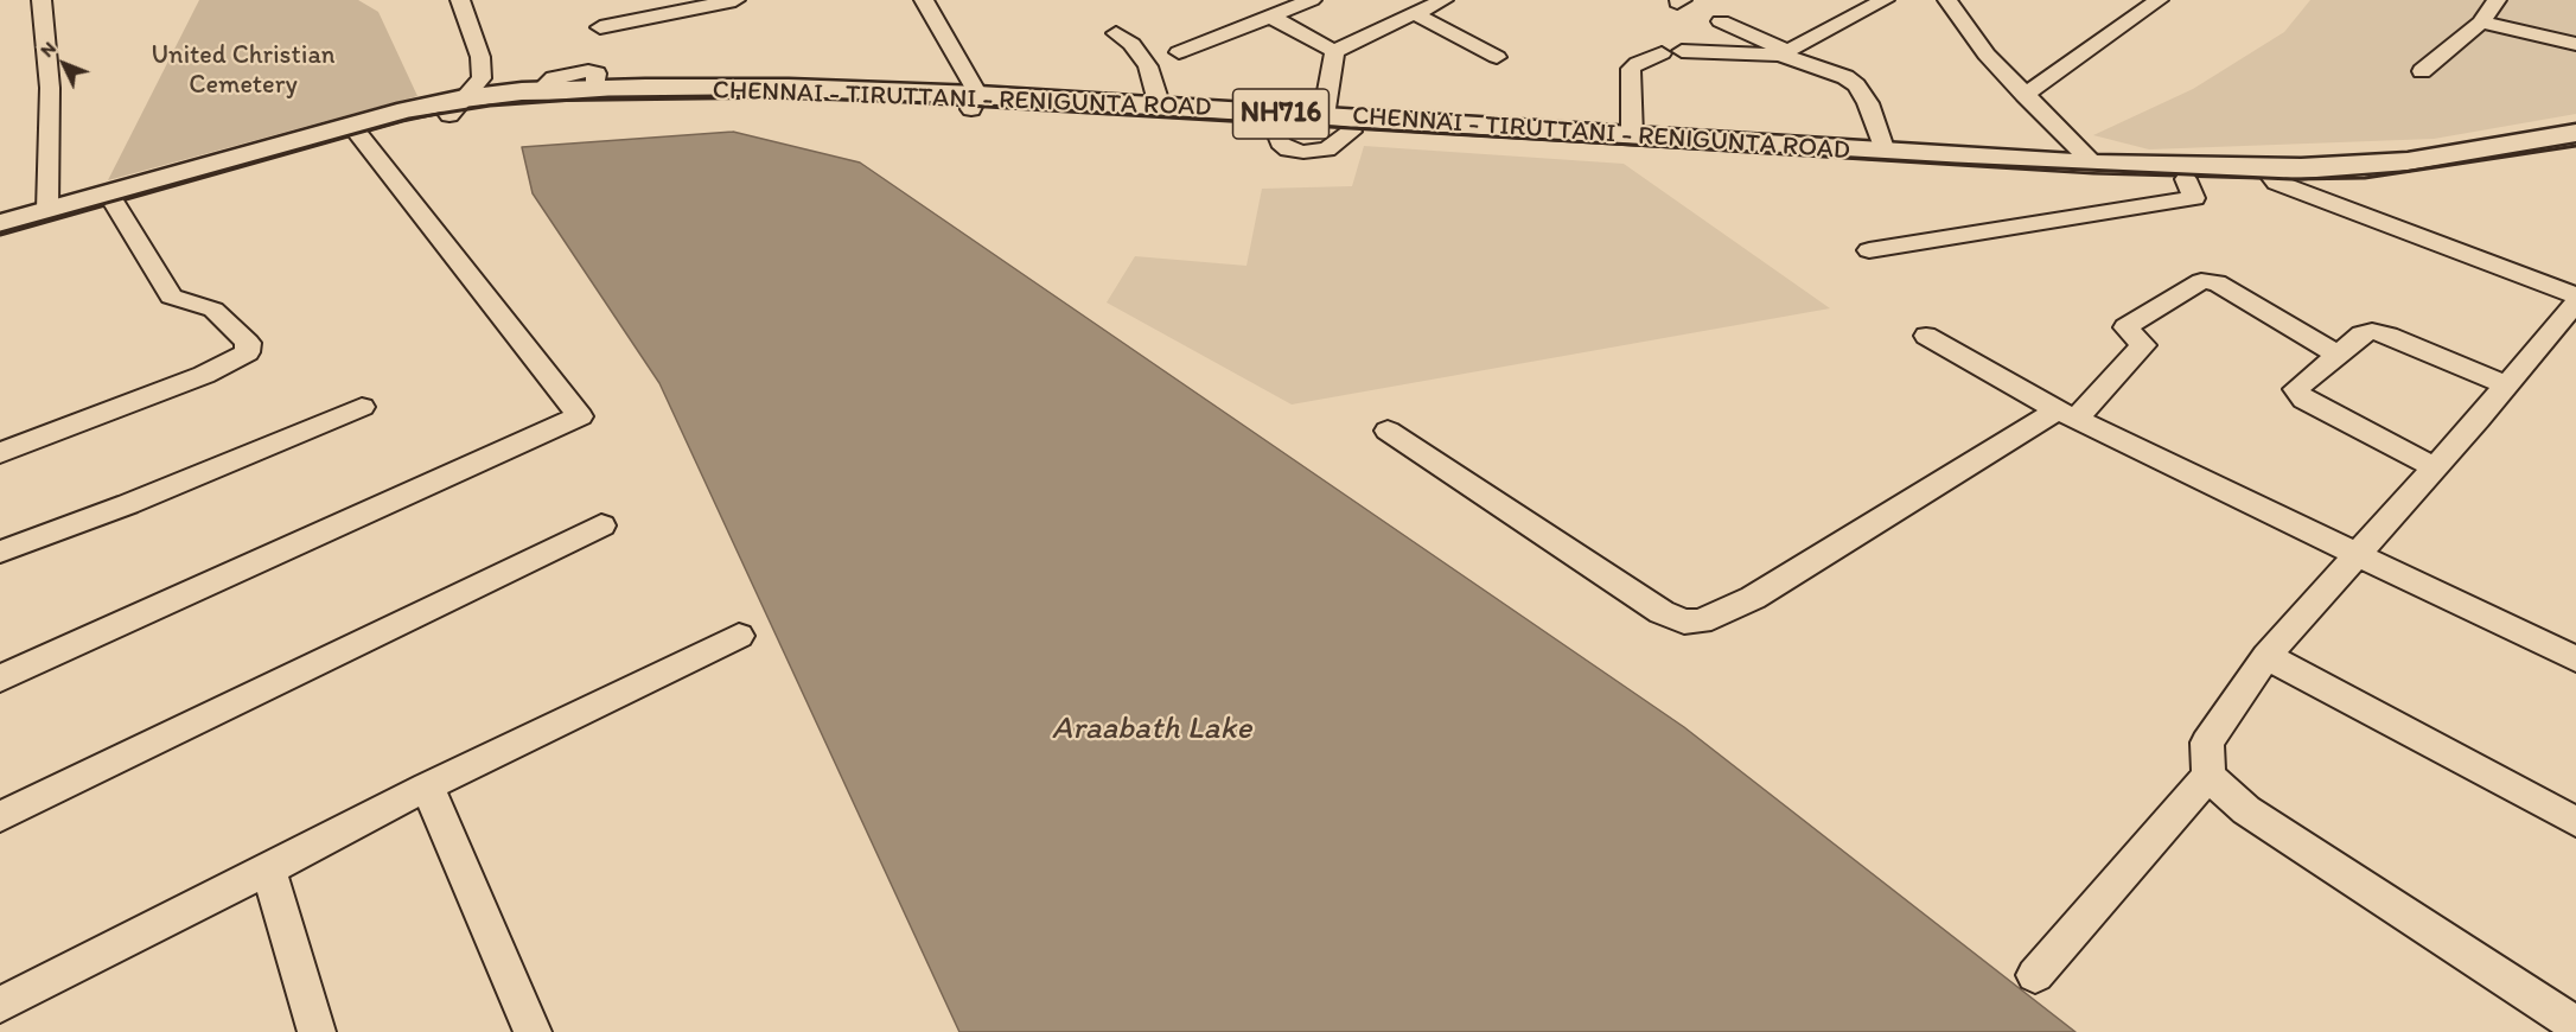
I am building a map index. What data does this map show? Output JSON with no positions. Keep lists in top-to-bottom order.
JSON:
{
  "streets": {
    "highway": ["CHENNAI - TIRUTTANI - RENIGUNTA ROAD", "NH716"]
  },
  "water": ["Araabath Lake"],
  "parks": ["United Christian Cemetery"],
  "north": "top left"
}
